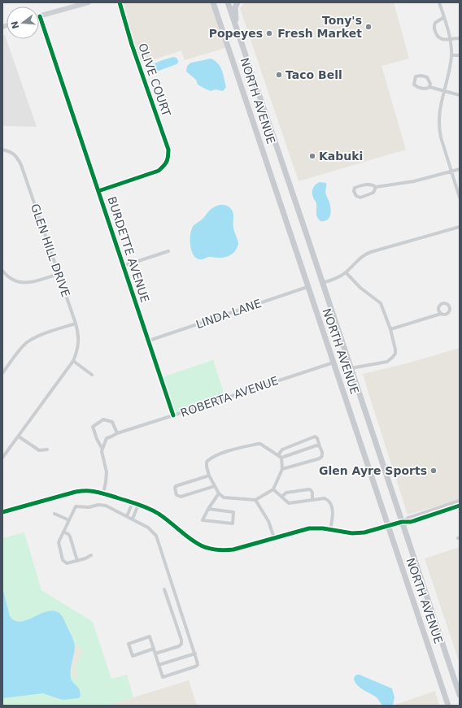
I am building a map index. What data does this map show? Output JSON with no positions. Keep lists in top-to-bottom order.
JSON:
{
  "streets": {
    "main road": ["NORTH AVENUE"],
    "street": [
      "OLIVE COURT",
      "BURDETTE AVENUE",
      "GLEN HILL DRIVE",
      "LINDA LANE",
      "ROBERTA AVENUE"
    ]
  },
  "crossings": [
    ["OLIVE COURT", "BURDETTE AVENUE"],
    ["NORTH AVENUE", "LINDA LANE"],
    ["NORTH AVENUE", "ROBERTA AVENUE"],
    ["BURDETTE AVENUE", "LINDA LANE"],
    ["BURDETTE AVENUE", "ROBERTA AVENUE"]
  ],
  "places": [
    "Tony's Fresh Market",
    "Popeyes",
    "Taco Bell",
    "Kabuki",
    "Glen Ayre Sports"
  ],
  "north": "left"
}
